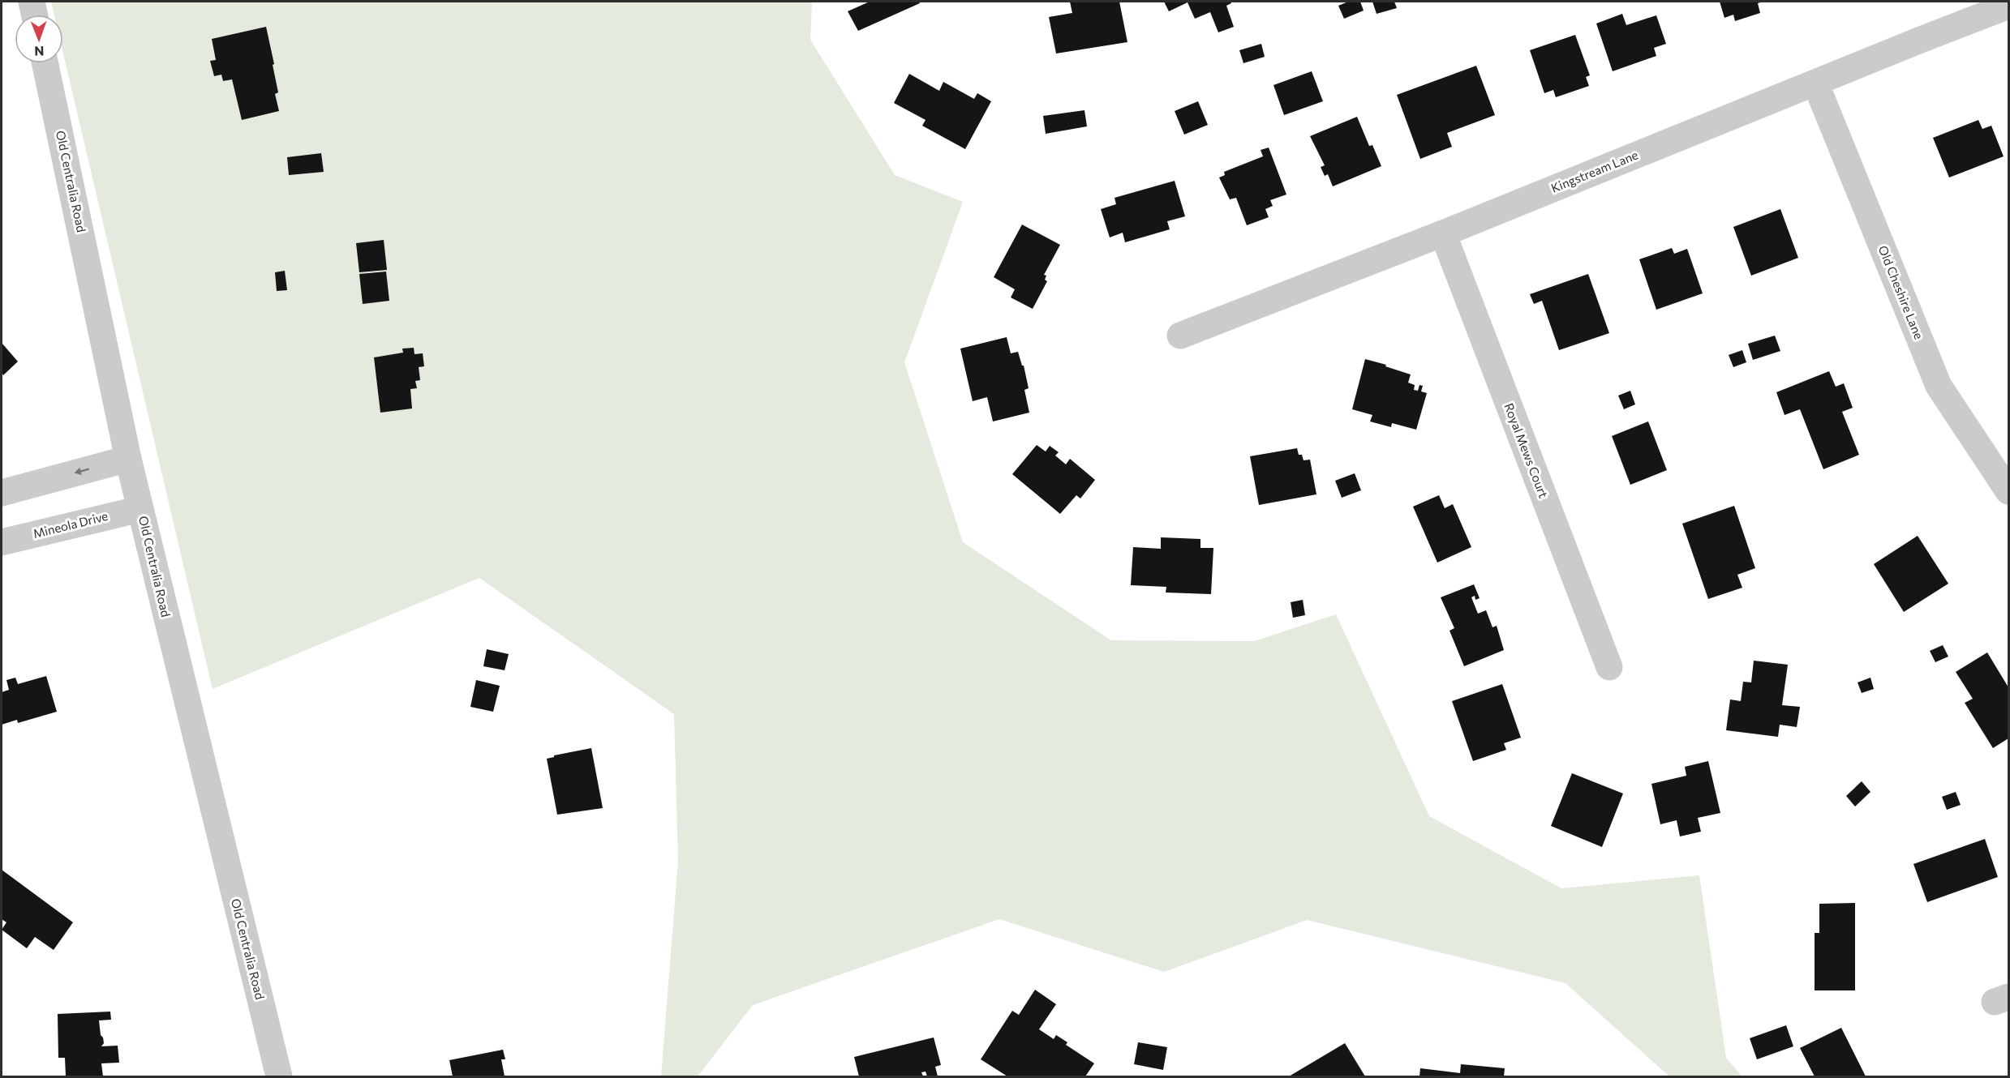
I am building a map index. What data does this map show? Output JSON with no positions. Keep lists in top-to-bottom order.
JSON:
{
  "streets": {
    "street": [
      "Kingstream Lane",
      "Old Centralia Road",
      "Old Cheshire Lane",
      "Royal Mews Court",
      "Mineola Drive"
    ]
  },
  "crossings": [
    ["Kingstream Lane", "Old Cheshire Lane"],
    ["Kingstream Lane", "Royal Mews Court"],
    ["Old Centralia Road", "Mineola Drive"]
  ],
  "north": "bottom"
}
